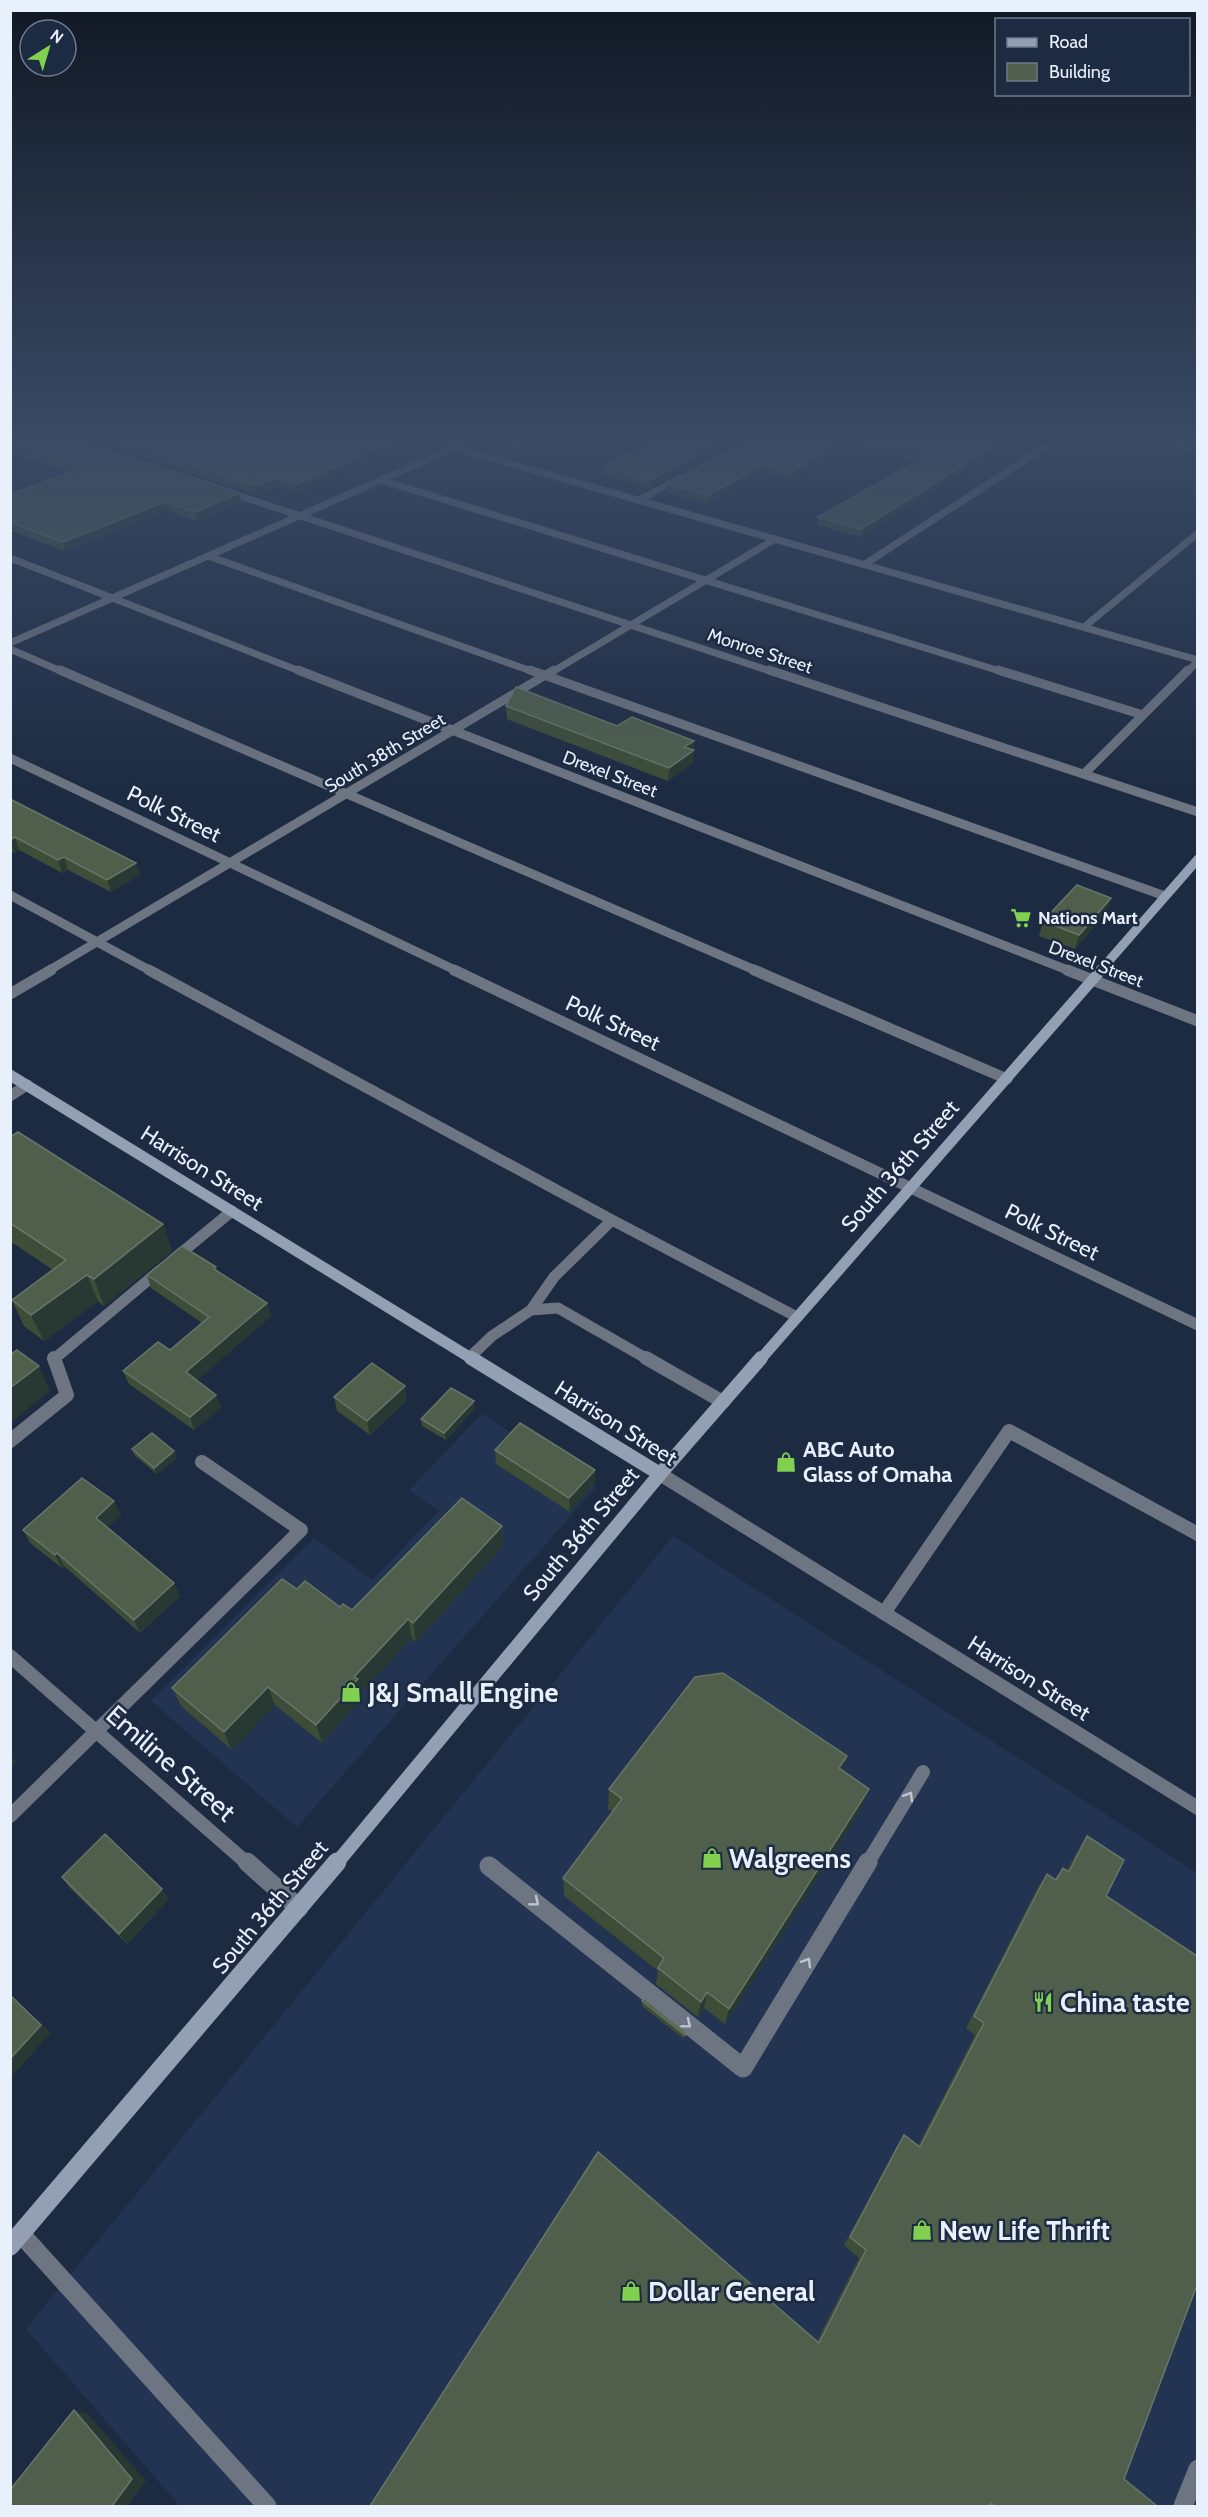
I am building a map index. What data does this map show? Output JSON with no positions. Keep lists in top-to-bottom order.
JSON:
{
  "streets": {
    "main road": ["South 36th Street", "Harrison Street"],
    "street": [
      "Monroe Street",
      "South 38th Street",
      "Drexel Street",
      "Polk Street",
      "Emiline Street"
    ]
  },
  "crossings": [
    ["Monroe Street", "South 38th Street"],
    ["South 38th Street", "Drexel Street"],
    ["South 38th Street", "Polk Street"],
    ["Drexel Street", "South 36th Street"],
    ["Polk Street", "South 36th Street"],
    ["South 36th Street", "Harrison Street"],
    ["South 36th Street", "Emiline Street"]
  ],
  "places": {
    "supermarket": ["Nations Mart"],
    "shop": [
      "ABC Auto Glass of Omaha",
      "J&J Small Engine",
      "Walgreens",
      "New Life Thrift",
      "Dollar General"
    ],
    "restaurant": ["China taste"]
  },
  "legend": ["Road", "Building"],
  "north": "top right"
}
